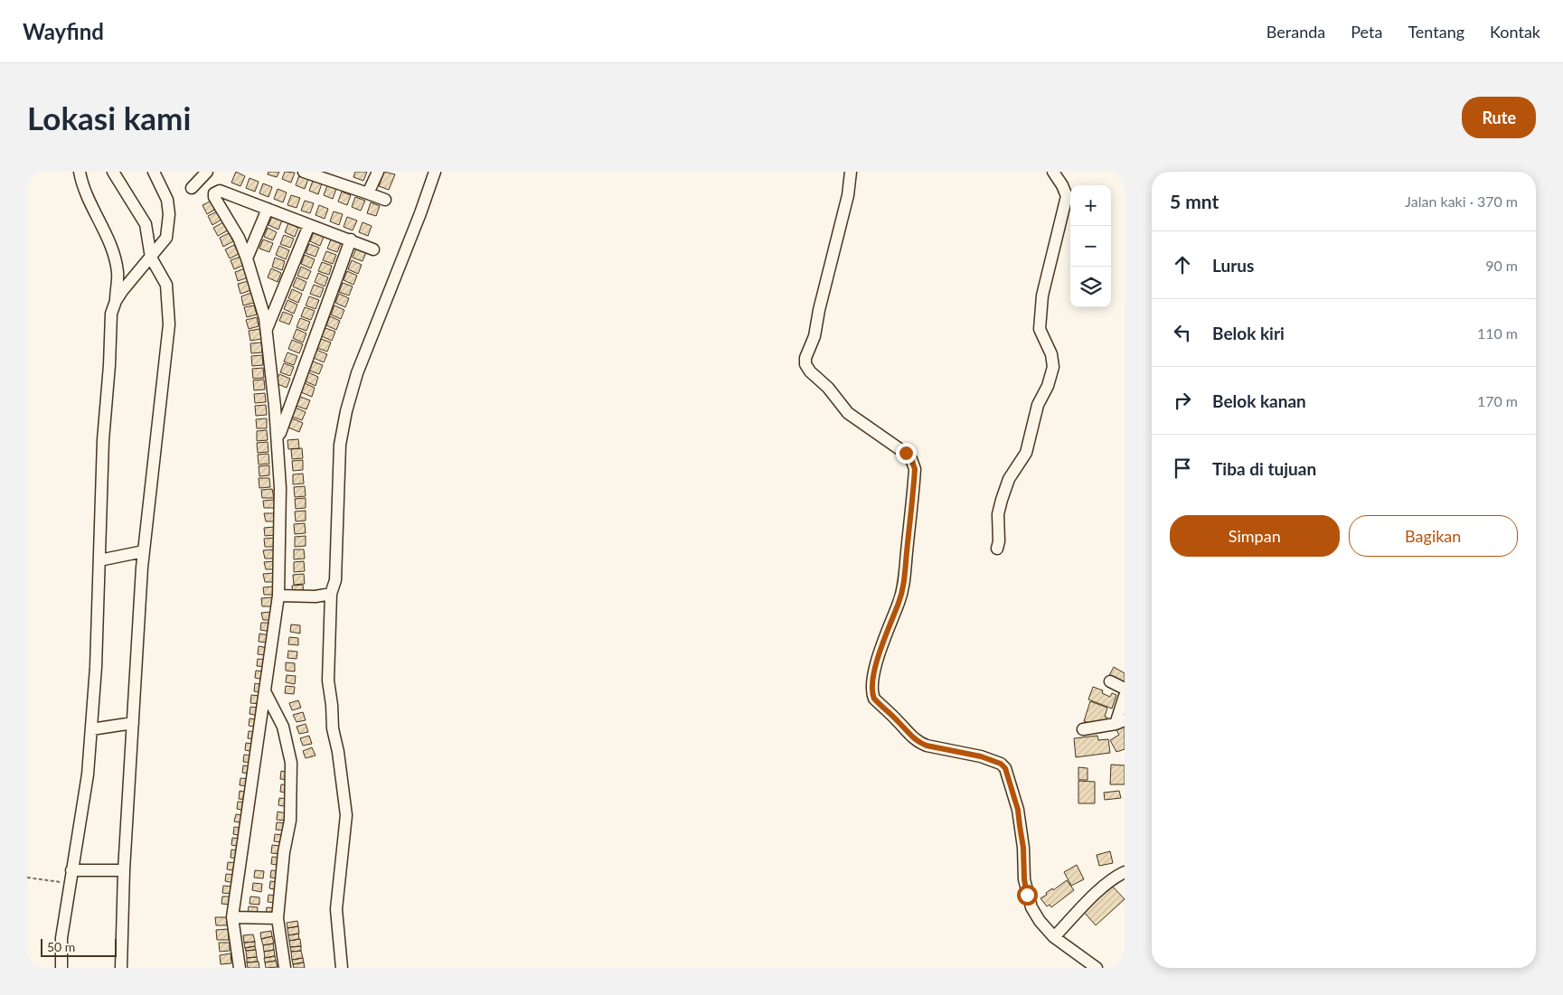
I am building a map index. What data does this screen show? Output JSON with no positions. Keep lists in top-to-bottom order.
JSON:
{
  "scale_bar": "50 m",
  "page": {
    "header": "Wayfind",
    "nav": [
      "Beranda",
      "Peta",
      "Tentang",
      "Kontak"
    ],
    "buttons": [
      "Rute",
      ["Simpan", "Bagikan"]
    ],
    "title": "Lokasi kami",
    "heading": ["5 mnt", "Jalan kaki · 370 m"],
    "map_buttons": ["+", "−"],
    "list": [
      ["Lurus", "90 m"],
      ["Belok kiri", "110 m"],
      ["Belok kanan", "170 m"],
      "Tiba di tujuan"
    ],
    "scale": "50 m"
  }
}
